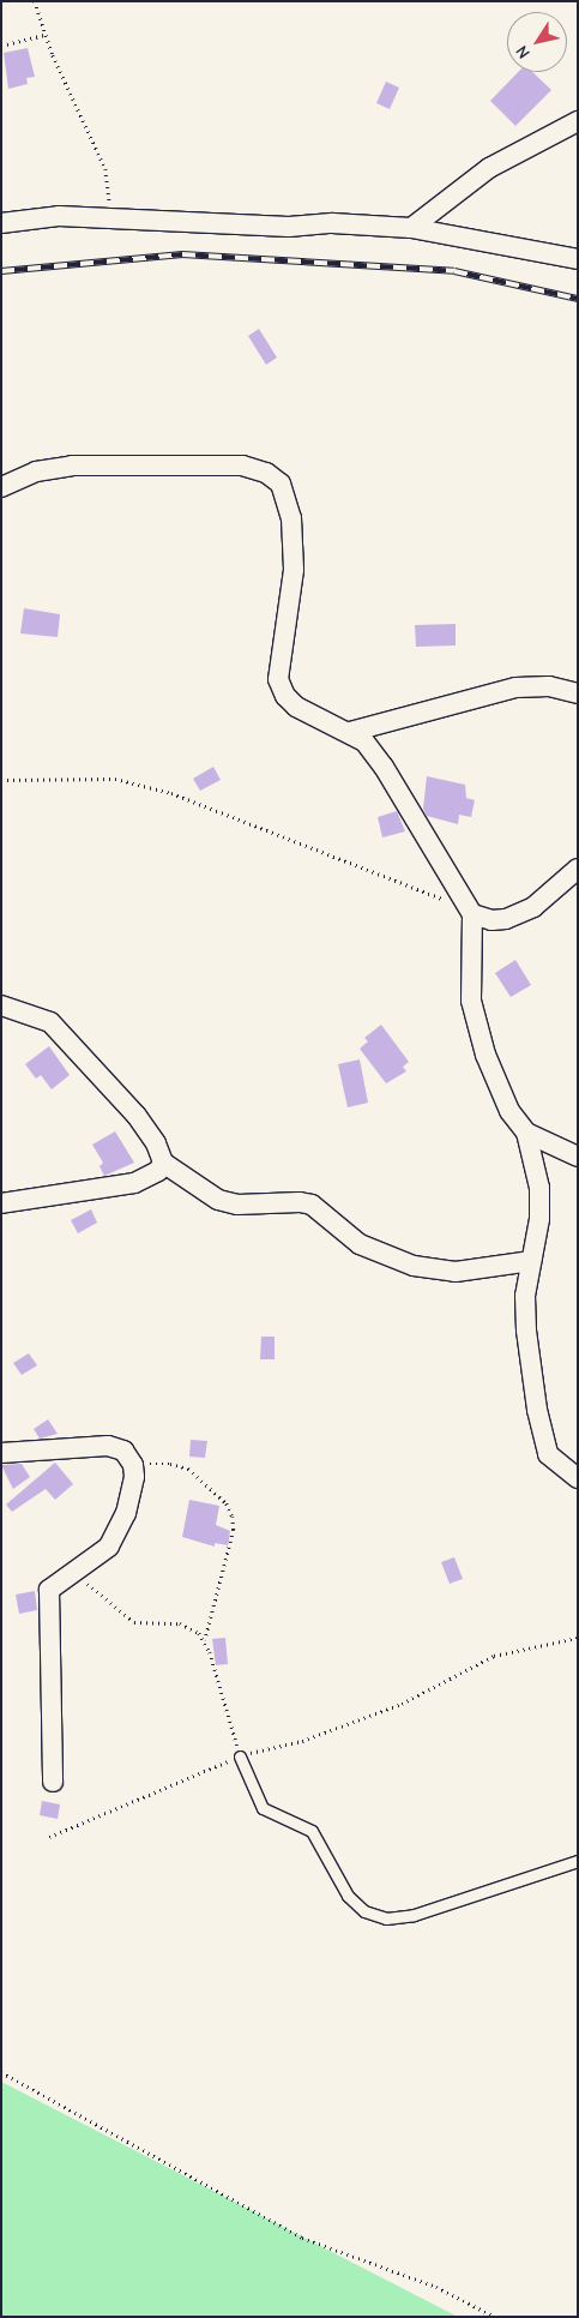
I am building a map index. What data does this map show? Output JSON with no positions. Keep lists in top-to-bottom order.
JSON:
{
  "north": "bottom left"
}
